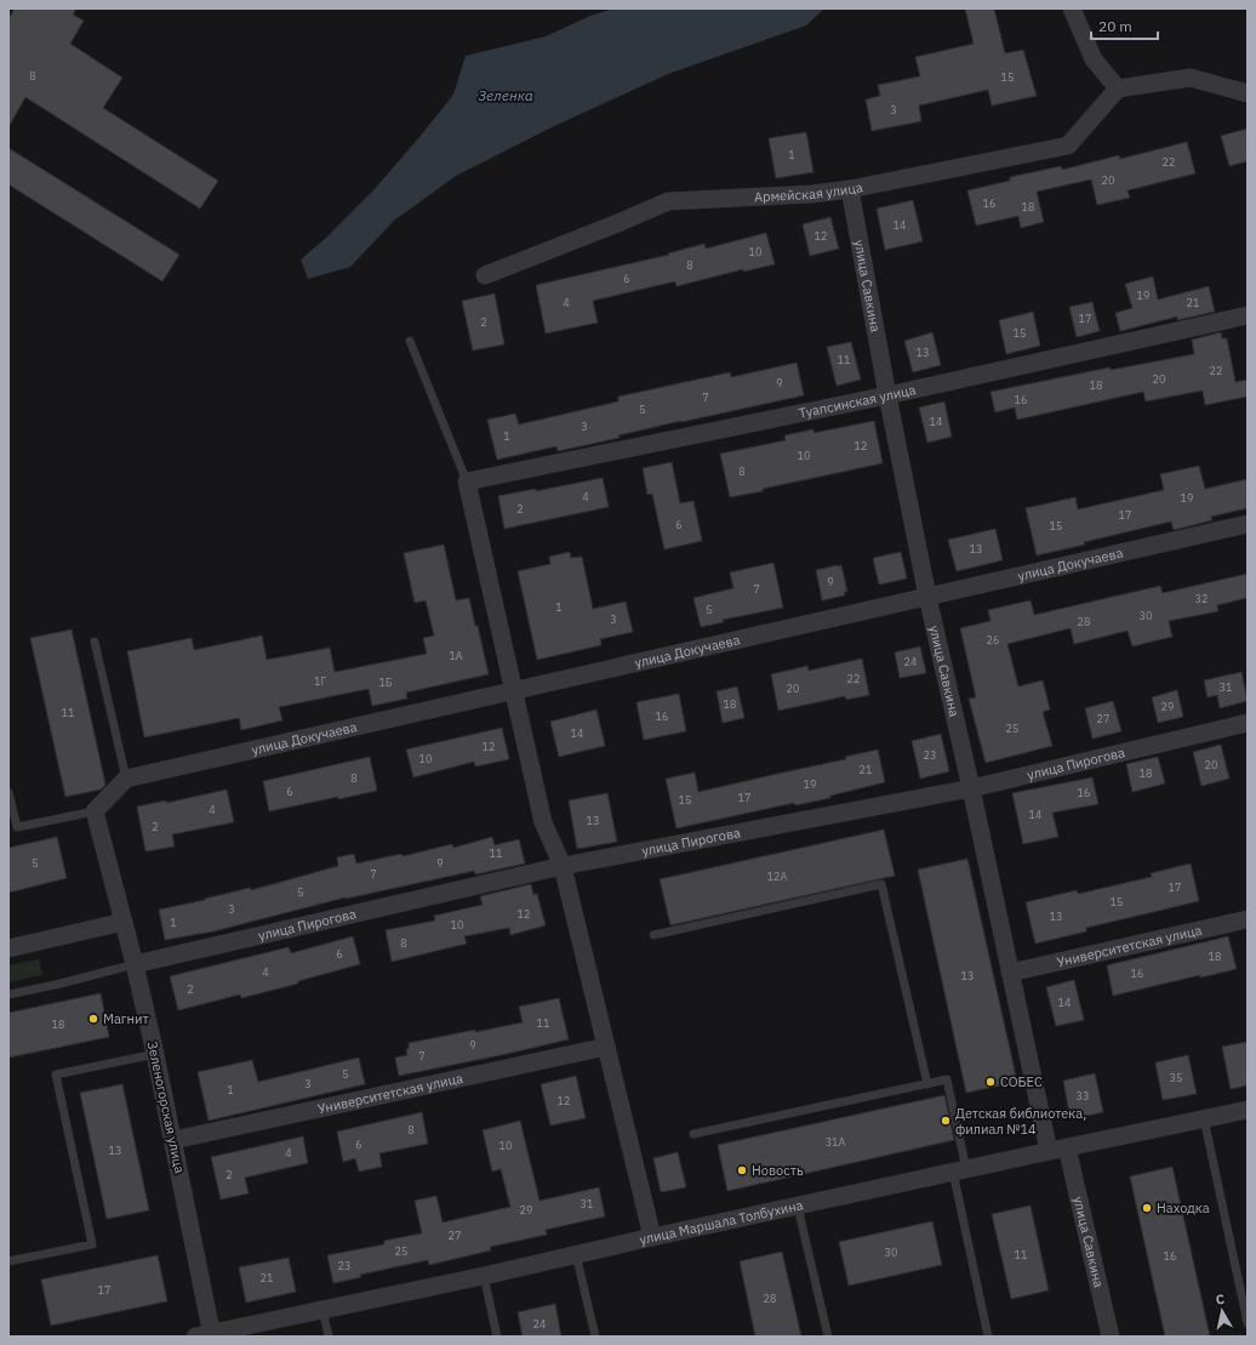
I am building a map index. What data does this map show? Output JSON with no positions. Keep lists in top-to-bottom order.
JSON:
{
  "streets": {
    "street": [
      "Армейская улица",
      "улица Савкина",
      "Туапсинская улица",
      "улица Докучаева",
      "улица Пирогова",
      "Университетская улица",
      "Зеленогорская улица",
      "улица Маршала Толбухина"
    ]
  },
  "crossings": [
    ["Армейская улица", "улица Савкина"],
    ["улица Савкина", "Туапсинская улица"],
    ["улица Савкина", "улица Докучаева"],
    ["улица Савкина", "улица Пирогова"],
    ["улица Савкина", "Университетская улица"],
    ["улица Савкина", "улица Маршала Толбухина"],
    ["улица Пирогова", "Зеленогорская улица"],
    ["Университетская улица", "Зеленогорская улица"],
    ["Зеленогорская улица", "улица Маршала Толбухина"]
  ],
  "water": ["Зеленка"],
  "places": [
    "Магнит",
    "СОБЕС",
    "Детская библиотека, филиал №14",
    "Новость",
    "Находка"
  ],
  "house_numbers": [
    "8",
    "15",
    "3",
    "1",
    "22",
    "20",
    "16",
    "18",
    "14",
    "12",
    "10",
    "8",
    "6",
    "19",
    "4",
    "21",
    "17",
    "2",
    "15",
    "13",
    "11",
    "22",
    "20",
    "9",
    "18",
    "7",
    "16",
    "5",
    "14",
    "3",
    "1",
    "12",
    "10",
    "8",
    "4",
    "19",
    "2",
    "17",
    "6",
    "15",
    "13",
    "9",
    "7",
    "32",
    "1",
    "5",
    "30",
    "3",
    "28",
    "26",
    "1А",
    "24",
    "22",
    "1Г",
    "1Б",
    "31",
    "20",
    "18",
    "29",
    "11",
    "16",
    "27",
    "25",
    "14",
    "12",
    "23",
    "10",
    "20",
    "21",
    "18",
    "8",
    "19",
    "6",
    "16",
    "17",
    "15",
    "4",
    "14",
    "13",
    "2",
    "11",
    "5",
    "9",
    "7",
    "12А",
    "17",
    "5",
    "15",
    "3",
    "12",
    "13",
    "1",
    "10",
    "8",
    "6",
    "18",
    "4",
    "16",
    "13",
    "2",
    "14",
    "11",
    "18",
    "9",
    "7",
    "5",
    "35",
    "3",
    "1",
    "33",
    "12",
    "8",
    "31А",
    "6",
    "10",
    "13",
    "4",
    "2",
    "31",
    "29",
    "27",
    "25",
    "30",
    "11",
    "16",
    "23",
    "21",
    "17",
    "28",
    "24"
  ],
  "scale_bar": "20 m",
  "north": "top"
}
